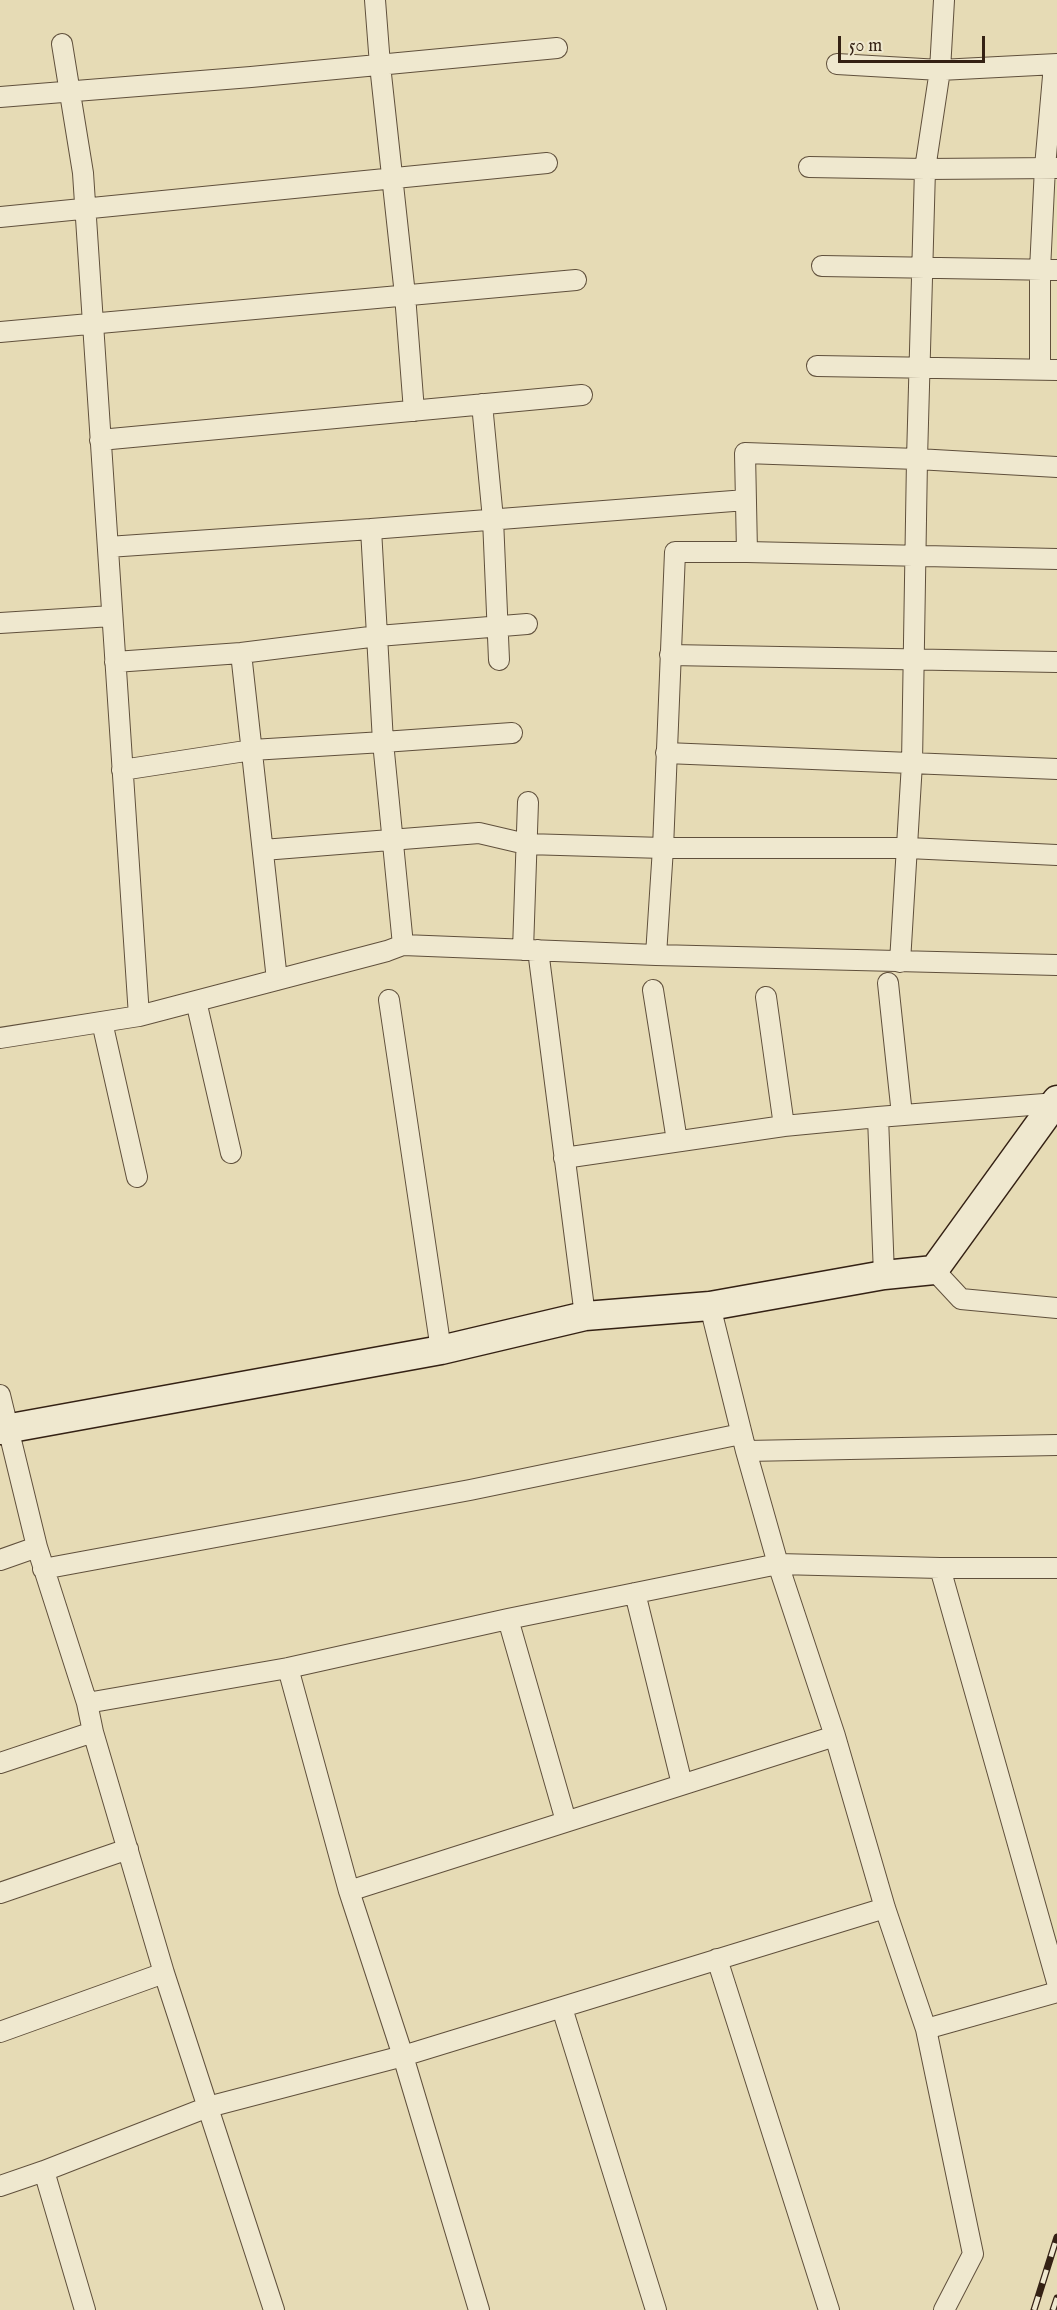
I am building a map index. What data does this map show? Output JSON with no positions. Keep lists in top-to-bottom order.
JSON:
{
  "scale_bar": "50 m"
}
